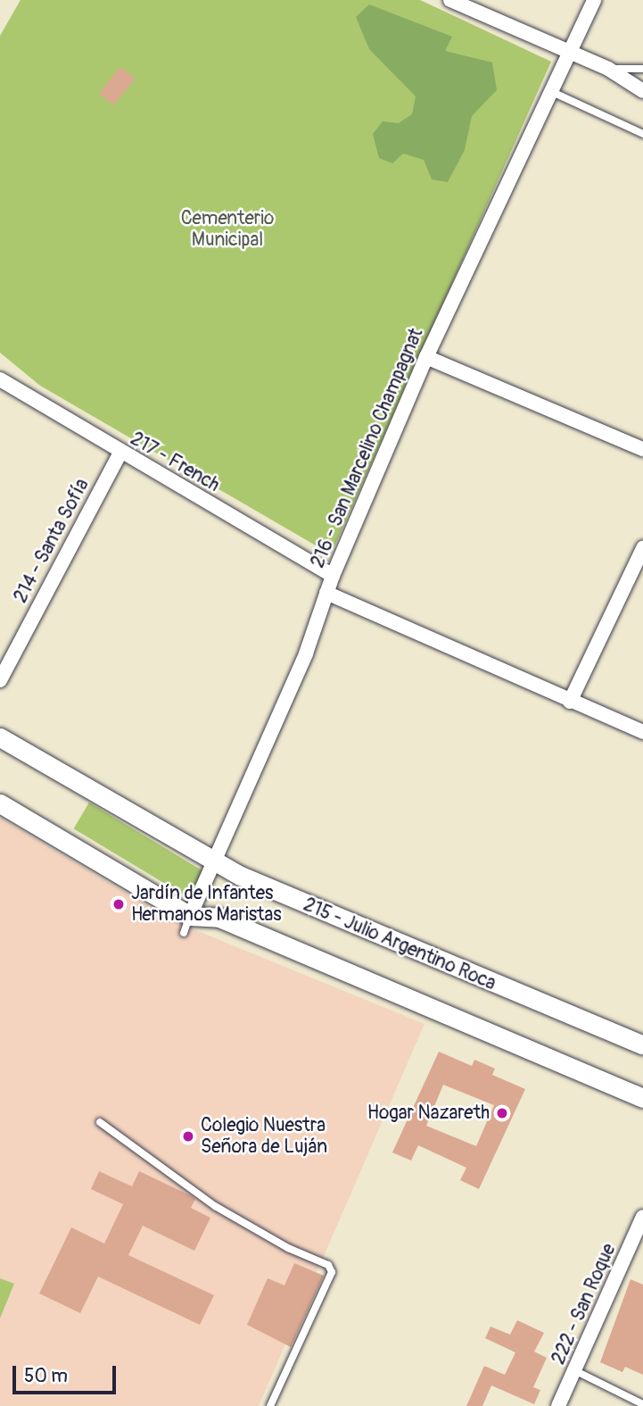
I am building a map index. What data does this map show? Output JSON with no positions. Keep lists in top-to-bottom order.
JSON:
{
  "streets": {
    "street": [
      "216 - San Marcelino Champagnat",
      "217 - French",
      "214 - Santa Sofía",
      "215 - Julio Argentino Roca",
      "222 - San Roque"
    ]
  },
  "crossings": [
    ["216 - San Marcelino Champagnat", "217 - French"],
    ["216 - San Marcelino Champagnat", "215 - Julio Argentino Roca"],
    ["217 - French", "214 - Santa Sofía"]
  ],
  "parks": ["Cementerio Municipal"],
  "places": ["Jardín de Infantes Hermanos Maristas", "Hogar Nazareth", "Colegio Nuestra Señora de Luján"],
  "scale_bar": "50 m"
}
